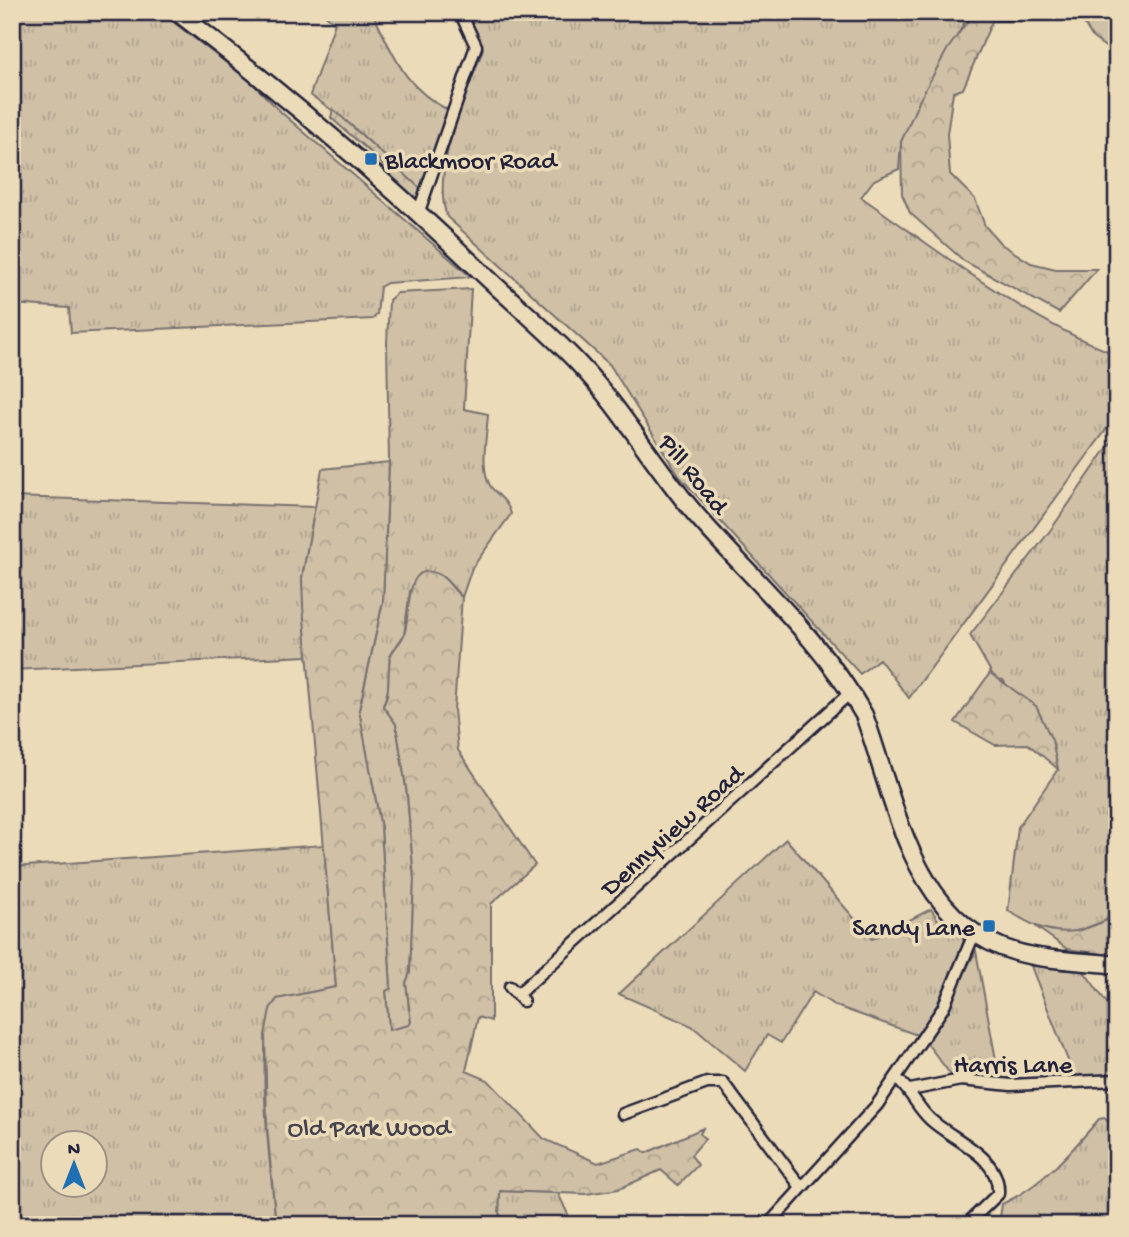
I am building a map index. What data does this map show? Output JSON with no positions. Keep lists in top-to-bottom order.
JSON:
{
  "streets": {
    "main road": ["Pill Road"],
    "street": ["Dennyview Road", "Harris Lane"]
  },
  "crossings": [
    ["Pill Road", "Dennyview Road"]
  ],
  "parks": ["Old Park Wood"],
  "places": {
    "transit": ["Blackmoor Road", "Sandy Lane"]
  },
  "north": "top"
}
